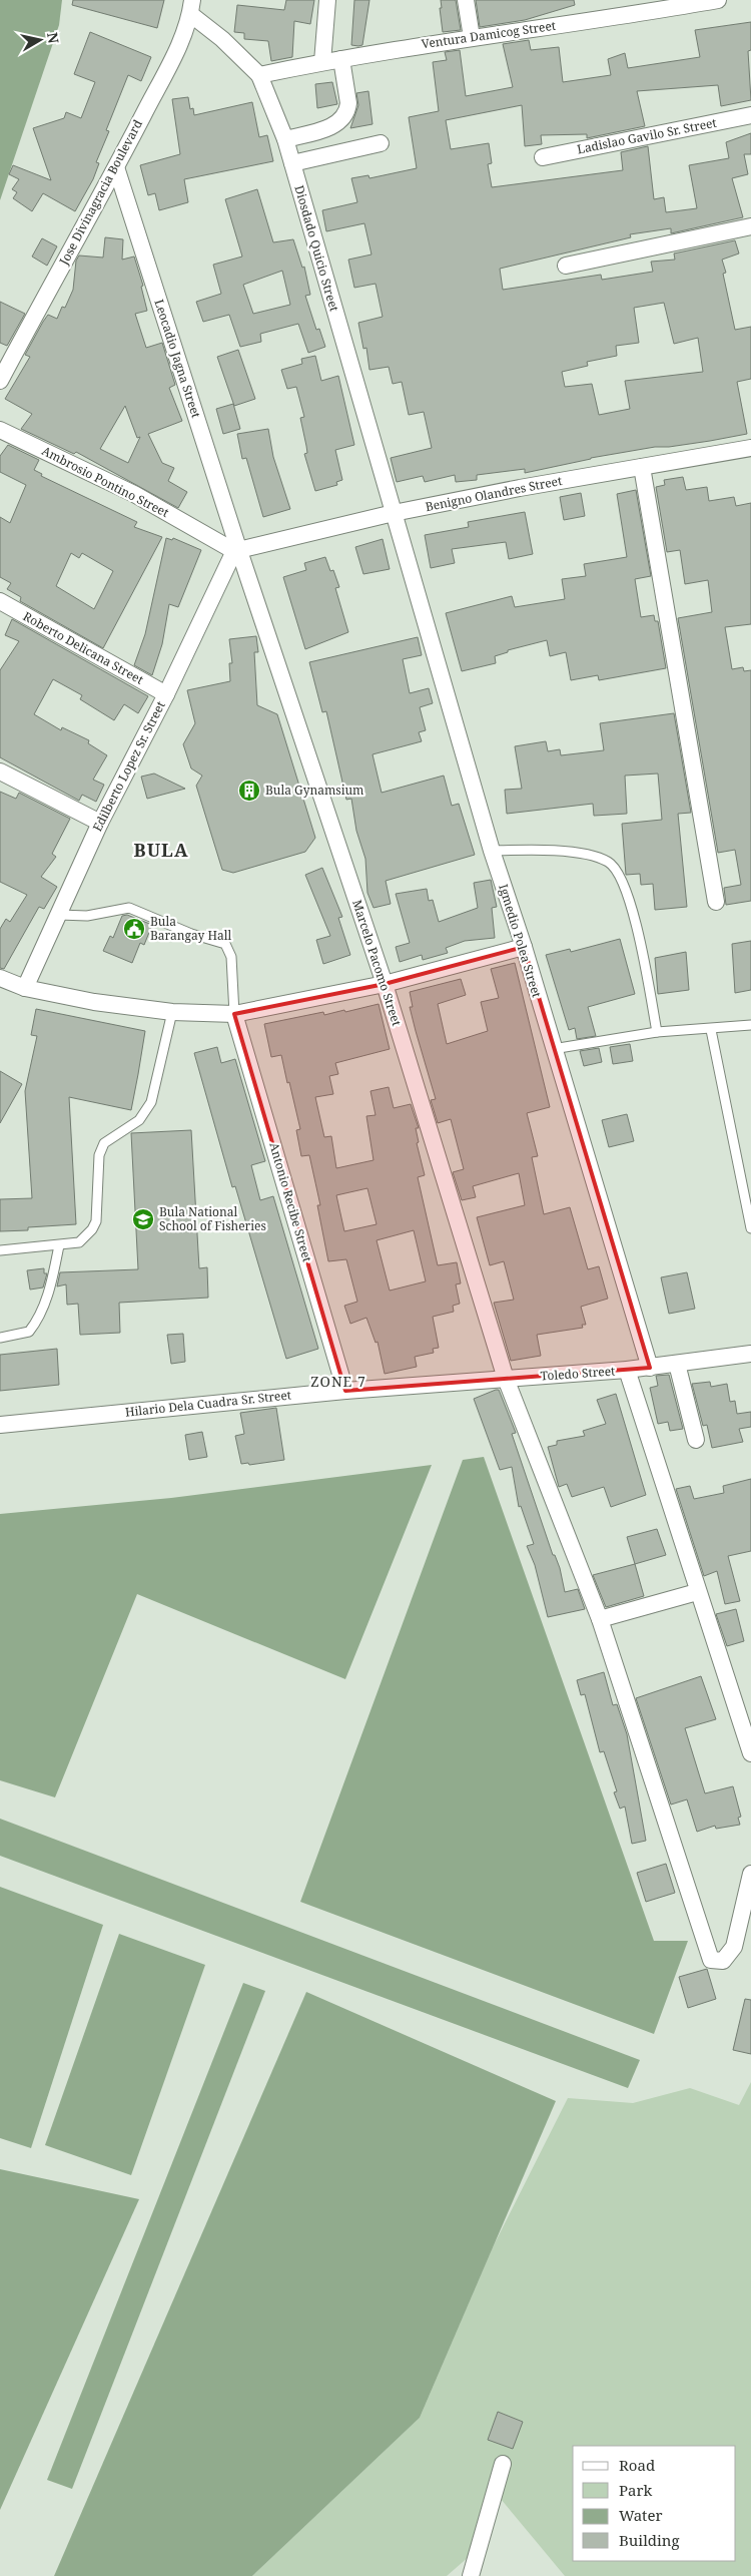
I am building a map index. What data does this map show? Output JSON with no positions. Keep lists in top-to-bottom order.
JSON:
{
  "streets": {
    "street": [
      "Ventura Damicog Street",
      "Ladislao Gavilo Sr. Street",
      "Jose Divinagracia Boulevard",
      "Diosdado Quicio Street",
      "Leocadio Jagna Street",
      "Ambrosio Pontino Street",
      "Benigno Olandres Street",
      "Roberto Delicana Street",
      "Edilberto Lopez Sr. Street",
      "Igmedio Polea Street",
      "Marcelo Pacomo Street",
      "Antonio Recibe Street",
      "Toledo Street",
      "Hilario Dela Cuadra Sr. Street"
    ]
  },
  "crossings": [
    ["Ventura Damicog Street", "Diosdado Quicio Street"],
    ["Jose Divinagracia Boulevard", "Diosdado Quicio Street"],
    ["Jose Divinagracia Boulevard", "Leocadio Jagna Street"],
    ["Diosdado Quicio Street", "Benigno Olandres Street"],
    ["Diosdado Quicio Street", "Igmedio Polea Street"],
    ["Leocadio Jagna Street", "Ambrosio Pontino Street"],
    ["Leocadio Jagna Street", "Benigno Olandres Street"],
    ["Leocadio Jagna Street", "Edilberto Lopez Sr. Street"],
    ["Leocadio Jagna Street", "Marcelo Pacomo Street"],
    ["Ambrosio Pontino Street", "Benigno Olandres Street"],
    ["Ambrosio Pontino Street", "Edilberto Lopez Sr. Street"],
    ["Ambrosio Pontino Street", "Marcelo Pacomo Street"],
    ["Benigno Olandres Street", "Edilberto Lopez Sr. Street"],
    ["Benigno Olandres Street", "Igmedio Polea Street"],
    ["Benigno Olandres Street", "Marcelo Pacomo Street"],
    ["Roberto Delicana Street", "Edilberto Lopez Sr. Street"],
    ["Edilberto Lopez Sr. Street", "Marcelo Pacomo Street"],
    ["Igmedio Polea Street", "Toledo Street"],
    ["Marcelo Pacomo Street", "Toledo Street"],
    ["Marcelo Pacomo Street", "Hilario Dela Cuadra Sr. Street"],
    ["Antonio Recibe Street", "Hilario Dela Cuadra Sr. Street"],
    ["Toledo Street", "Hilario Dela Cuadra Sr. Street"]
  ],
  "districts": ["BULA", "ZONE 7"],
  "places": {
    "building": ["Bula Gynamsium"],
    "public building": ["Bula Barangay Hall"],
    "school or university": ["Bula National School of Fisheries"]
  },
  "legend": [
    "Road",
    "Park",
    "Water",
    "Building"
  ],
  "north": "right"
}
